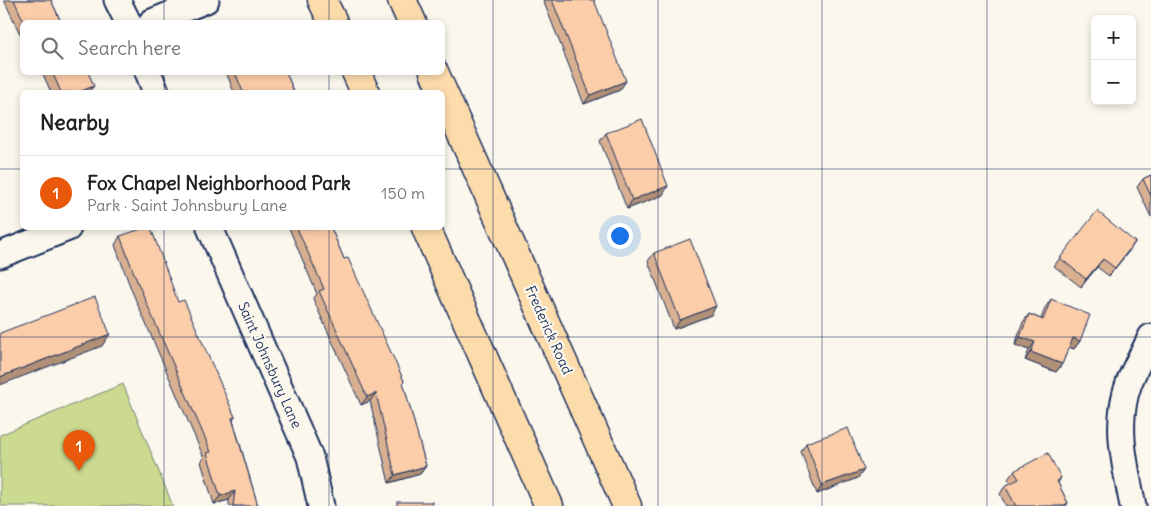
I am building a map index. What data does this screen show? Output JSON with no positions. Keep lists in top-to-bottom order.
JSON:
{
  "streets": {
    "main road": ["Frederick Road"],
    "street": ["Saint Johnsbury Lane"]
  },
  "page": {
    "map_buttons": ["+", "−"],
    "search": "Search here",
    "heading": "Nearby",
    "list": [
      {
        "mark": "1",
        "name": "Fox Chapel Neighborhood Park",
        "note": "Park · Saint Johnsbury Lane",
        "value": "150 m"
      }
    ],
    "pins": "1"
  }
}
